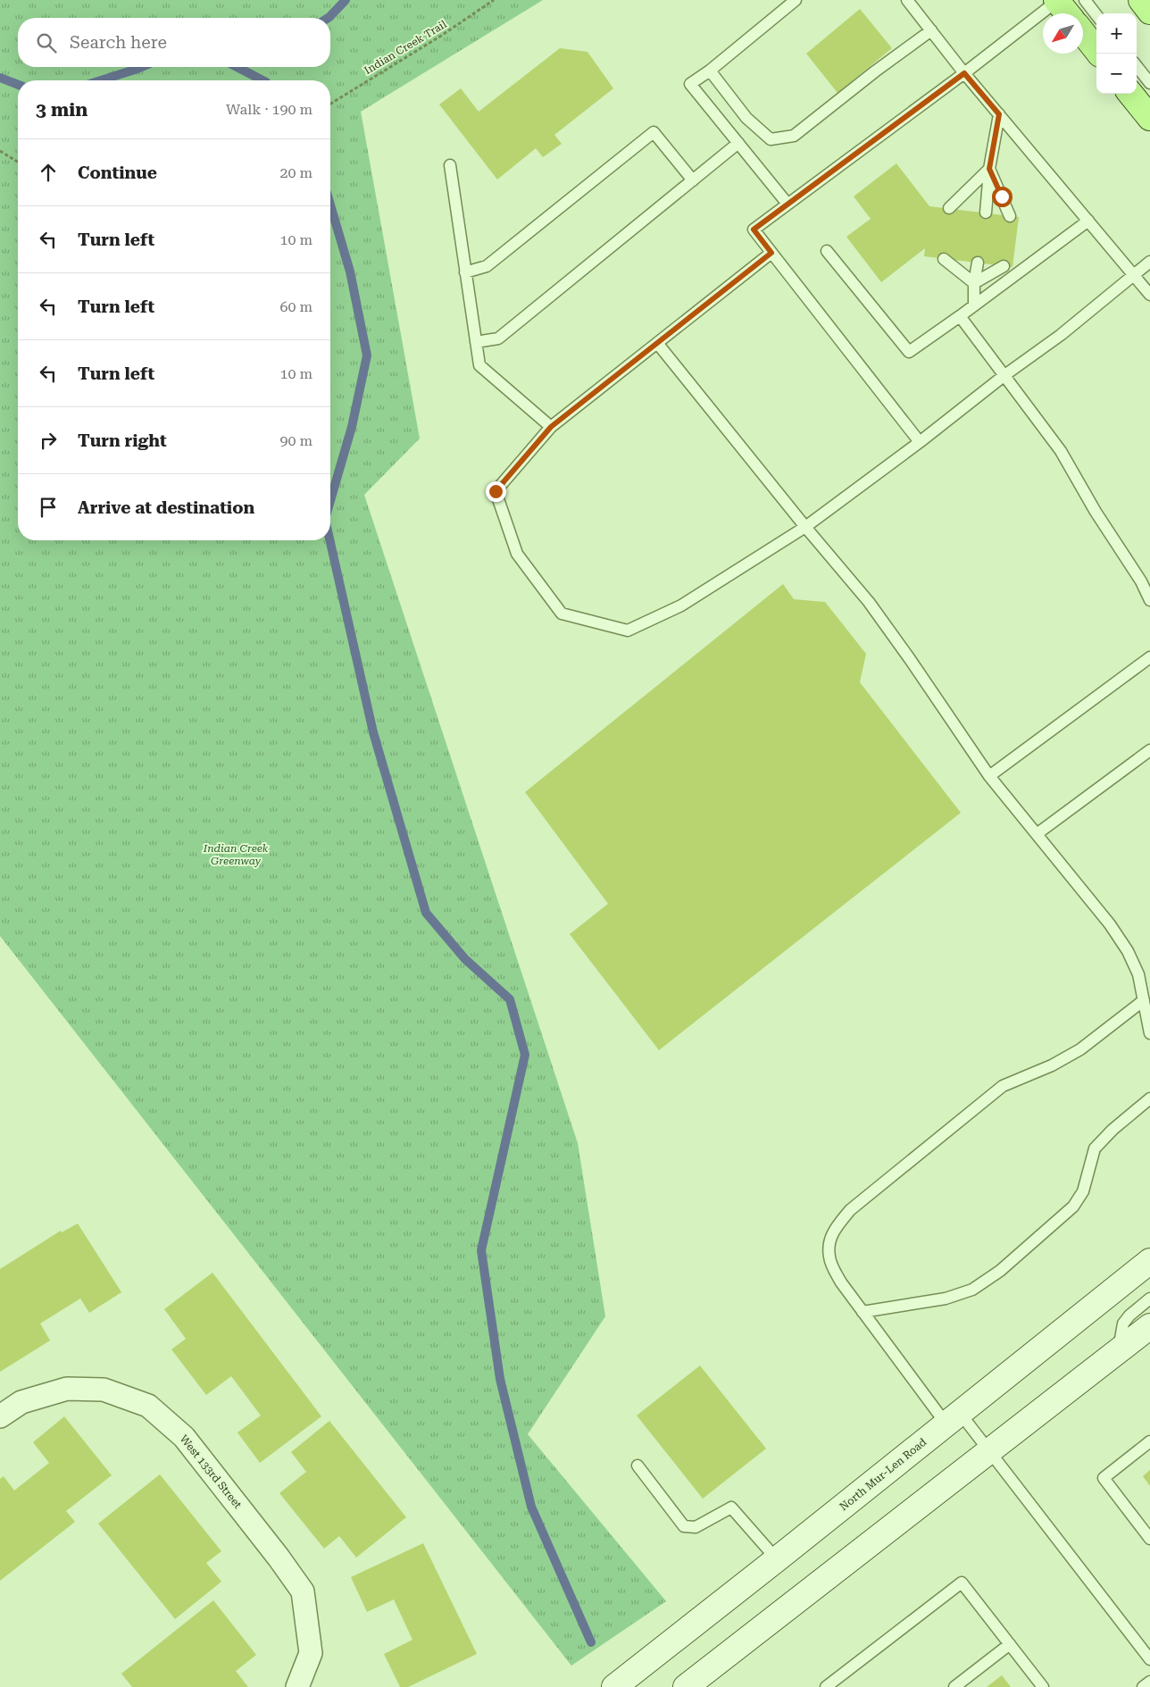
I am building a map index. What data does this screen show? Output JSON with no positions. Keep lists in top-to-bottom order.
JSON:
{
  "streets": {
    "main road": ["North Mur-Len Road"],
    "street": ["West 133rd Street"],
    "path": ["Indian Creek Trail"]
  },
  "parks": ["Indian Creek Greenway"],
  "north": "bottom left",
  "page": {
    "map_buttons": ["+", "−"],
    "search": "Search here",
    "heading": ["3 min", "Walk · 190 m"],
    "list": [
      ["Continue", "20 m"],
      ["Turn left", "10 m"],
      ["Turn left", "60 m"],
      ["Turn left", "10 m"],
      ["Turn right", "90 m"],
      "Arrive at destination"
    ]
  }
}
